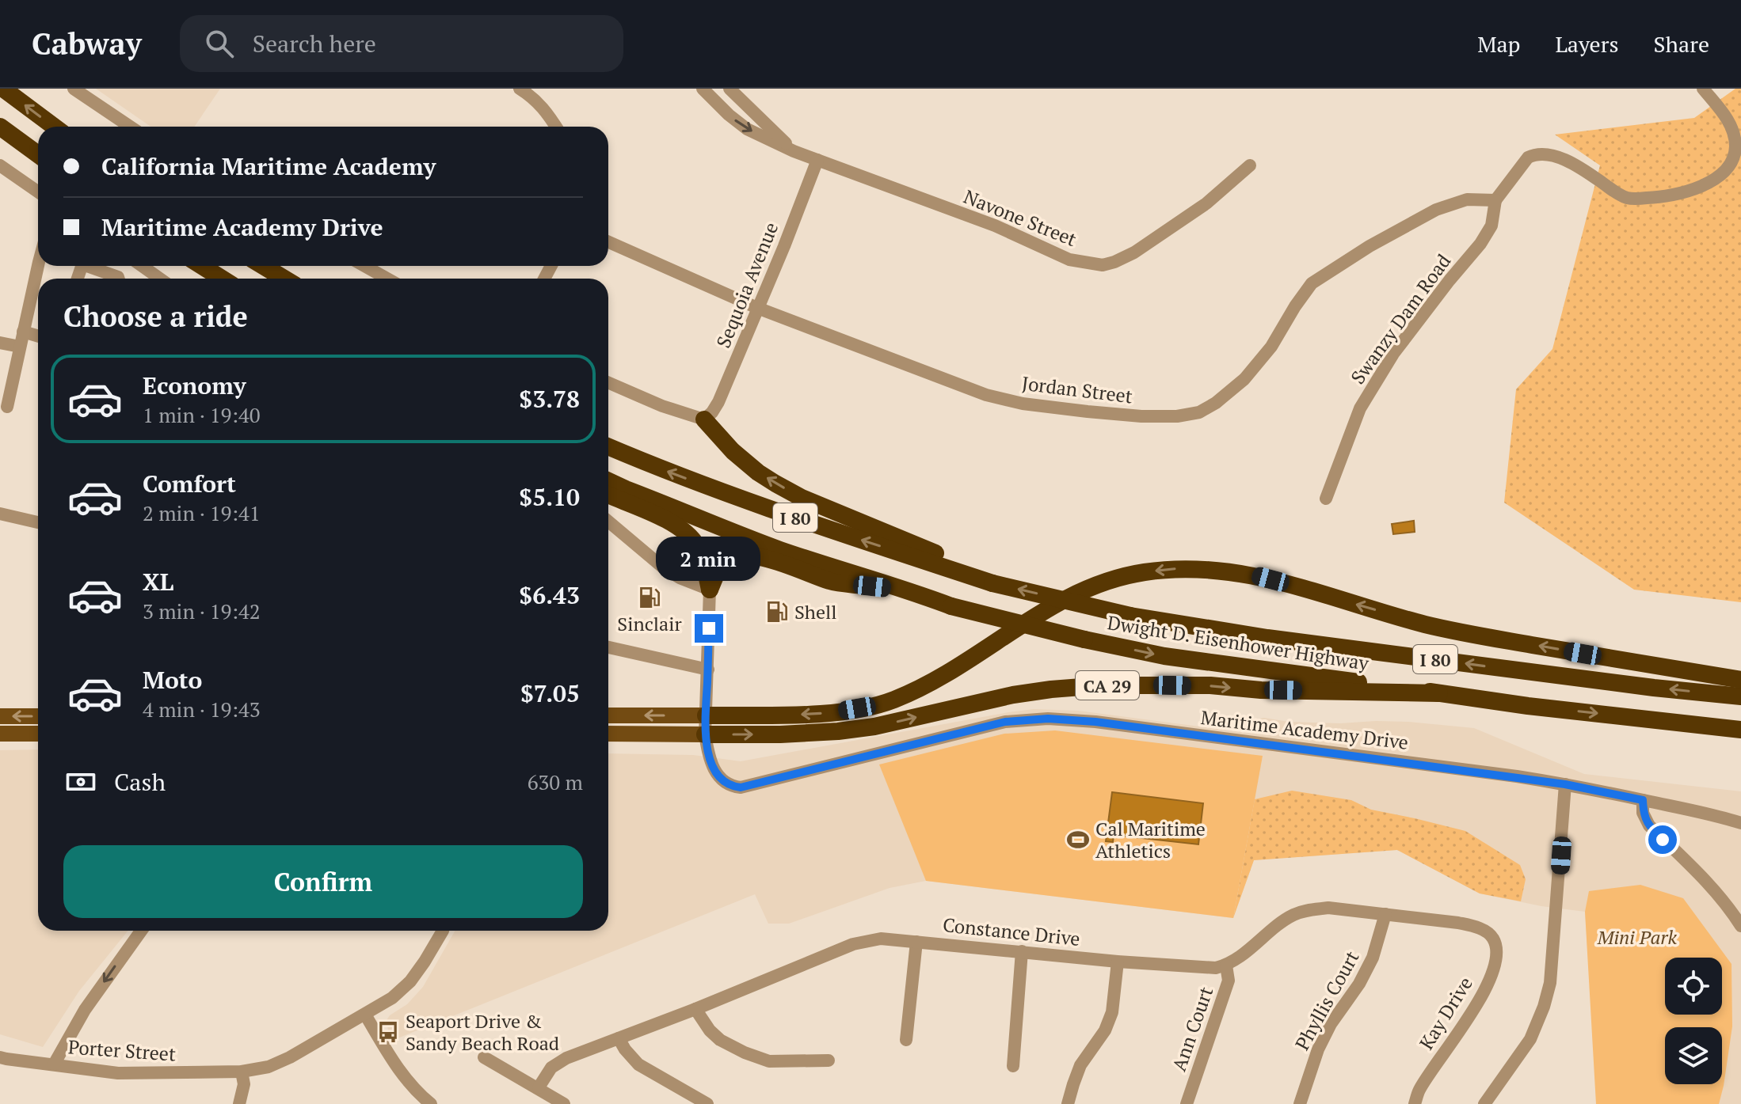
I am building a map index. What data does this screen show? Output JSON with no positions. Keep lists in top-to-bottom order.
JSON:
{
  "streets": {
    "highway": ["I 80", "Dwight D. Eisenhower Highway", "CA 29"],
    "street": [
      "Navone Street",
      "Sequoia Avenue",
      "Swanzy Dam Road",
      "Jordan Street",
      "Maritime Academy Drive",
      "Constance Drive",
      "Phyllis Court",
      "Kay Drive",
      "Ann Court",
      "Porter Street"
    ]
  },
  "crossings": [
    ["Navone Street", "Sequoia Avenue"],
    ["Sequoia Avenue", "Jordan Street"],
    ["Swanzy Dam Road", "Jordan Street"],
    ["Dwight D. Eisenhower Highway", "CA 29"],
    ["CA 29", "Maritime Academy Drive"],
    ["Constance Drive", "Ann Court"],
    ["Phyllis Court", "Kay Drive"]
  ],
  "parks": ["Mini Park"],
  "places": {
    "fuel station": ["Sinclair", "Shell"],
    "sports": ["Cal Maritime Athletics"],
    "bus stop": ["Seaport Drive & Sandy Beach Road"]
  },
  "page": {
    "header": "Cabway",
    "search": "Search here",
    "nav": ["Map", "Layers", "Share"],
    "banner": ["California Maritime Academy", "Maritime Academy Drive"],
    "heading": "Choose a ride",
    "list": [
      {
        "name": "Economy",
        "note": "1 min · 19:40",
        "value": "$3.78"
      },
      {
        "name": "Comfort",
        "note": "2 min · 19:41",
        "value": "$5.10"
      },
      {
        "name": "XL",
        "note": "3 min · 19:42",
        "value": "$6.43"
      },
      {
        "name": "Moto",
        "note": "4 min · 19:43",
        "value": "$7.05"
      }
    ],
    "bubble": "2 min",
    "pay": ["Cash", "630 m"],
    "buttons": "Confirm"
  }
}
